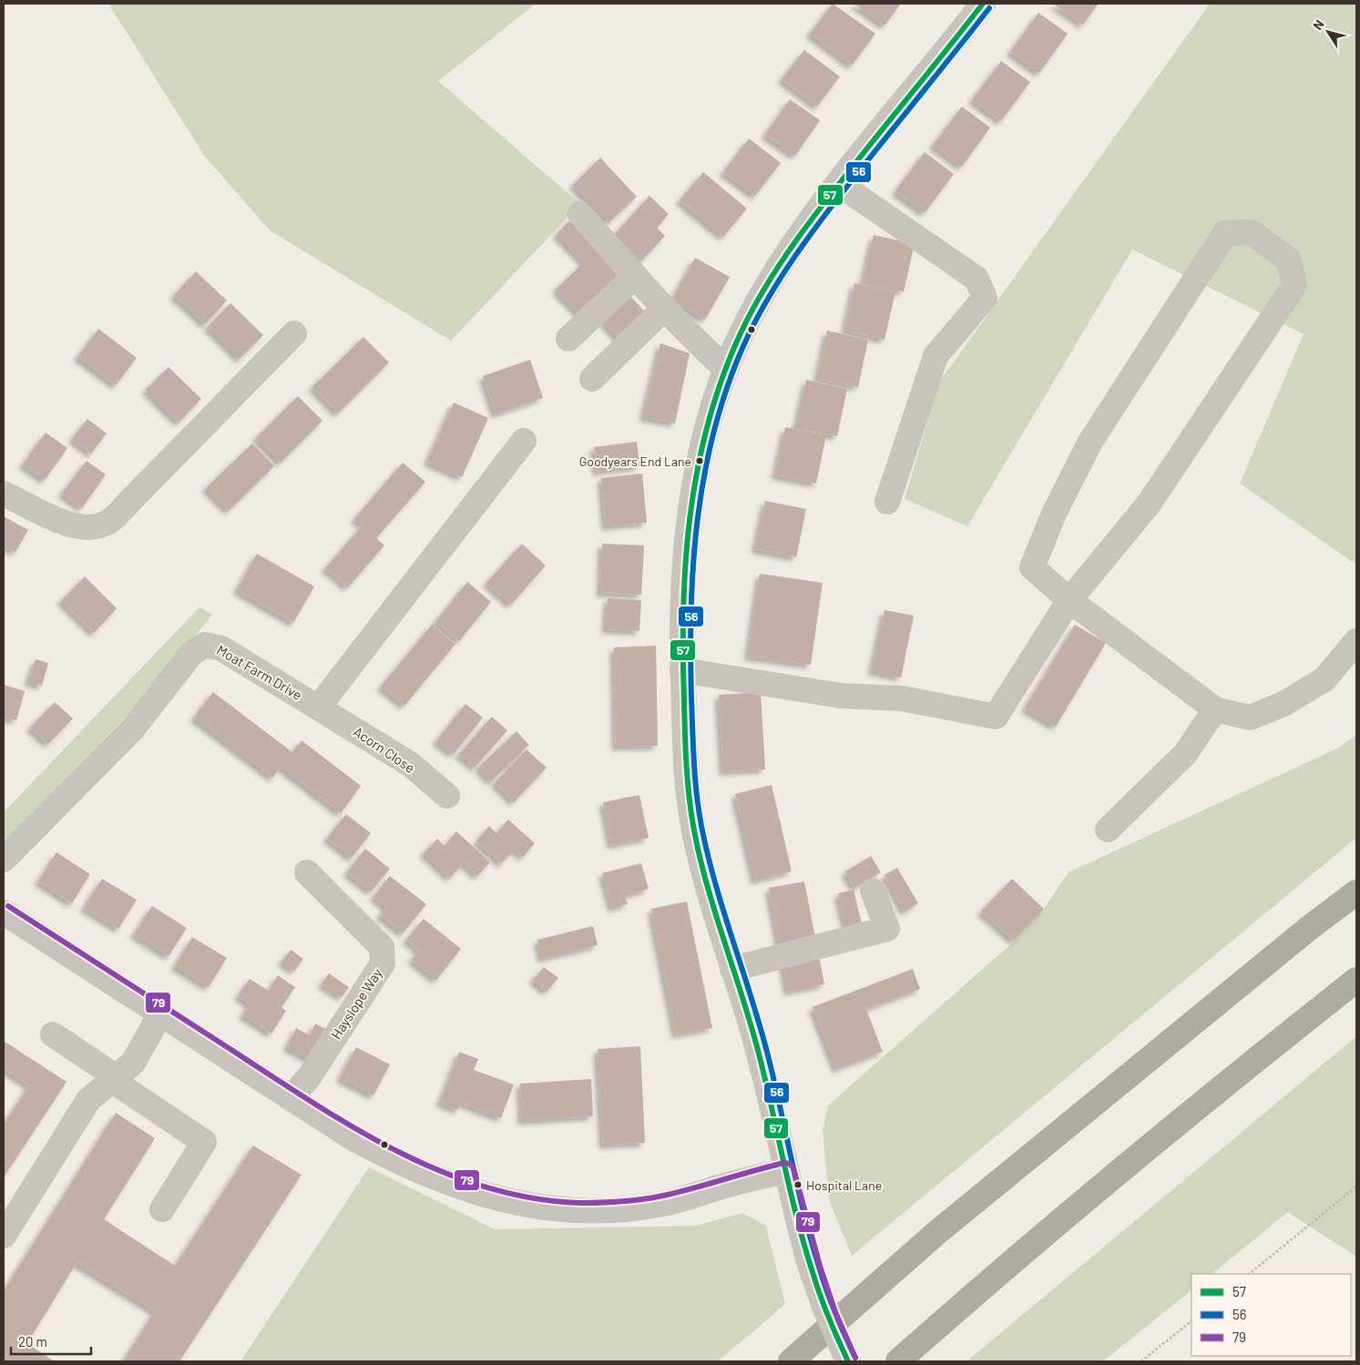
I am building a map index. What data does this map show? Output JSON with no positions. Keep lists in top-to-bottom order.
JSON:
{
  "streets": {
    "street": ["Moat Farm Drive", "Acorn Close", "Hayslope Way"]
  },
  "crossings": [
    ["Moat Farm Drive", "Acorn Close"]
  ],
  "places": ["Goodyears End Lane", "Hospital Lane"],
  "lines": ["transit line 57", "transit line 56", "transit line 79"],
  "legend": ["57", "56", "79"],
  "scale_bar": "20 m",
  "north": "top left"
}
